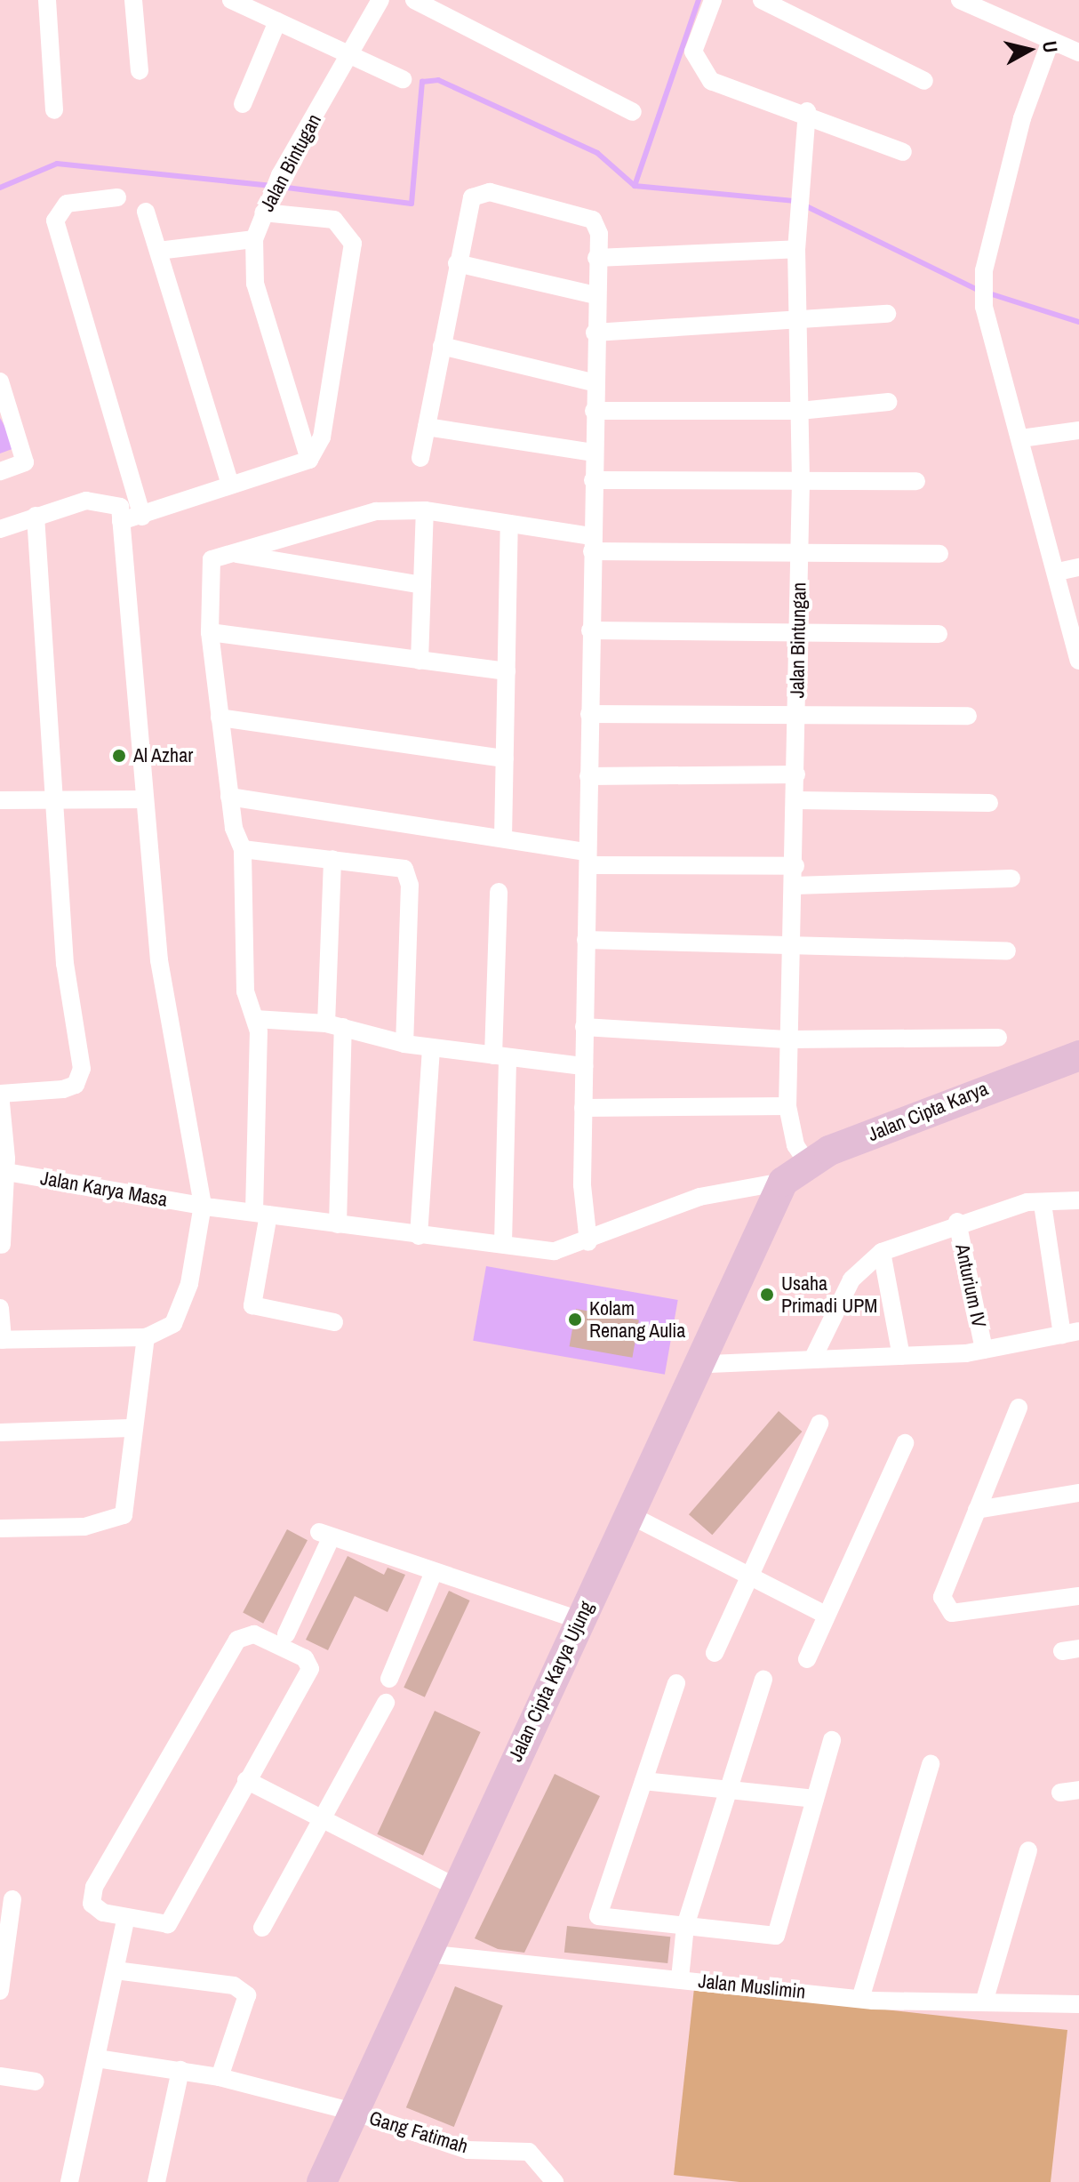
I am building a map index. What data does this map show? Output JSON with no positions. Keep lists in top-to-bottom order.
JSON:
{
  "streets": {
    "main road": ["Jalan Cipta Karya", "Jalan Cipta Karya Ujung"],
    "street": [
      "Jalan Bintugan",
      "Jalan Bintungan",
      "Jalan Karya Masa",
      "Anturium IV",
      "Jalan Muslimin",
      "Gang Fatimah"
    ]
  },
  "crossings": [
    ["Jalan Bintungan", "Jalan Cipta Karya"],
    ["Jalan Cipta Karya", "Jalan Karya Masa"],
    ["Jalan Cipta Karya", "Jalan Cipta Karya Ujung"],
    ["Jalan Karya Masa", "Jalan Cipta Karya Ujung"],
    ["Jalan Cipta Karya Ujung", "Jalan Muslimin"],
    ["Jalan Cipta Karya Ujung", "Gang Fatimah"]
  ],
  "places": ["Al Azhar", "Usaha Primadi UPM", "Kolam Renang Aulia"],
  "north": "right"
}
